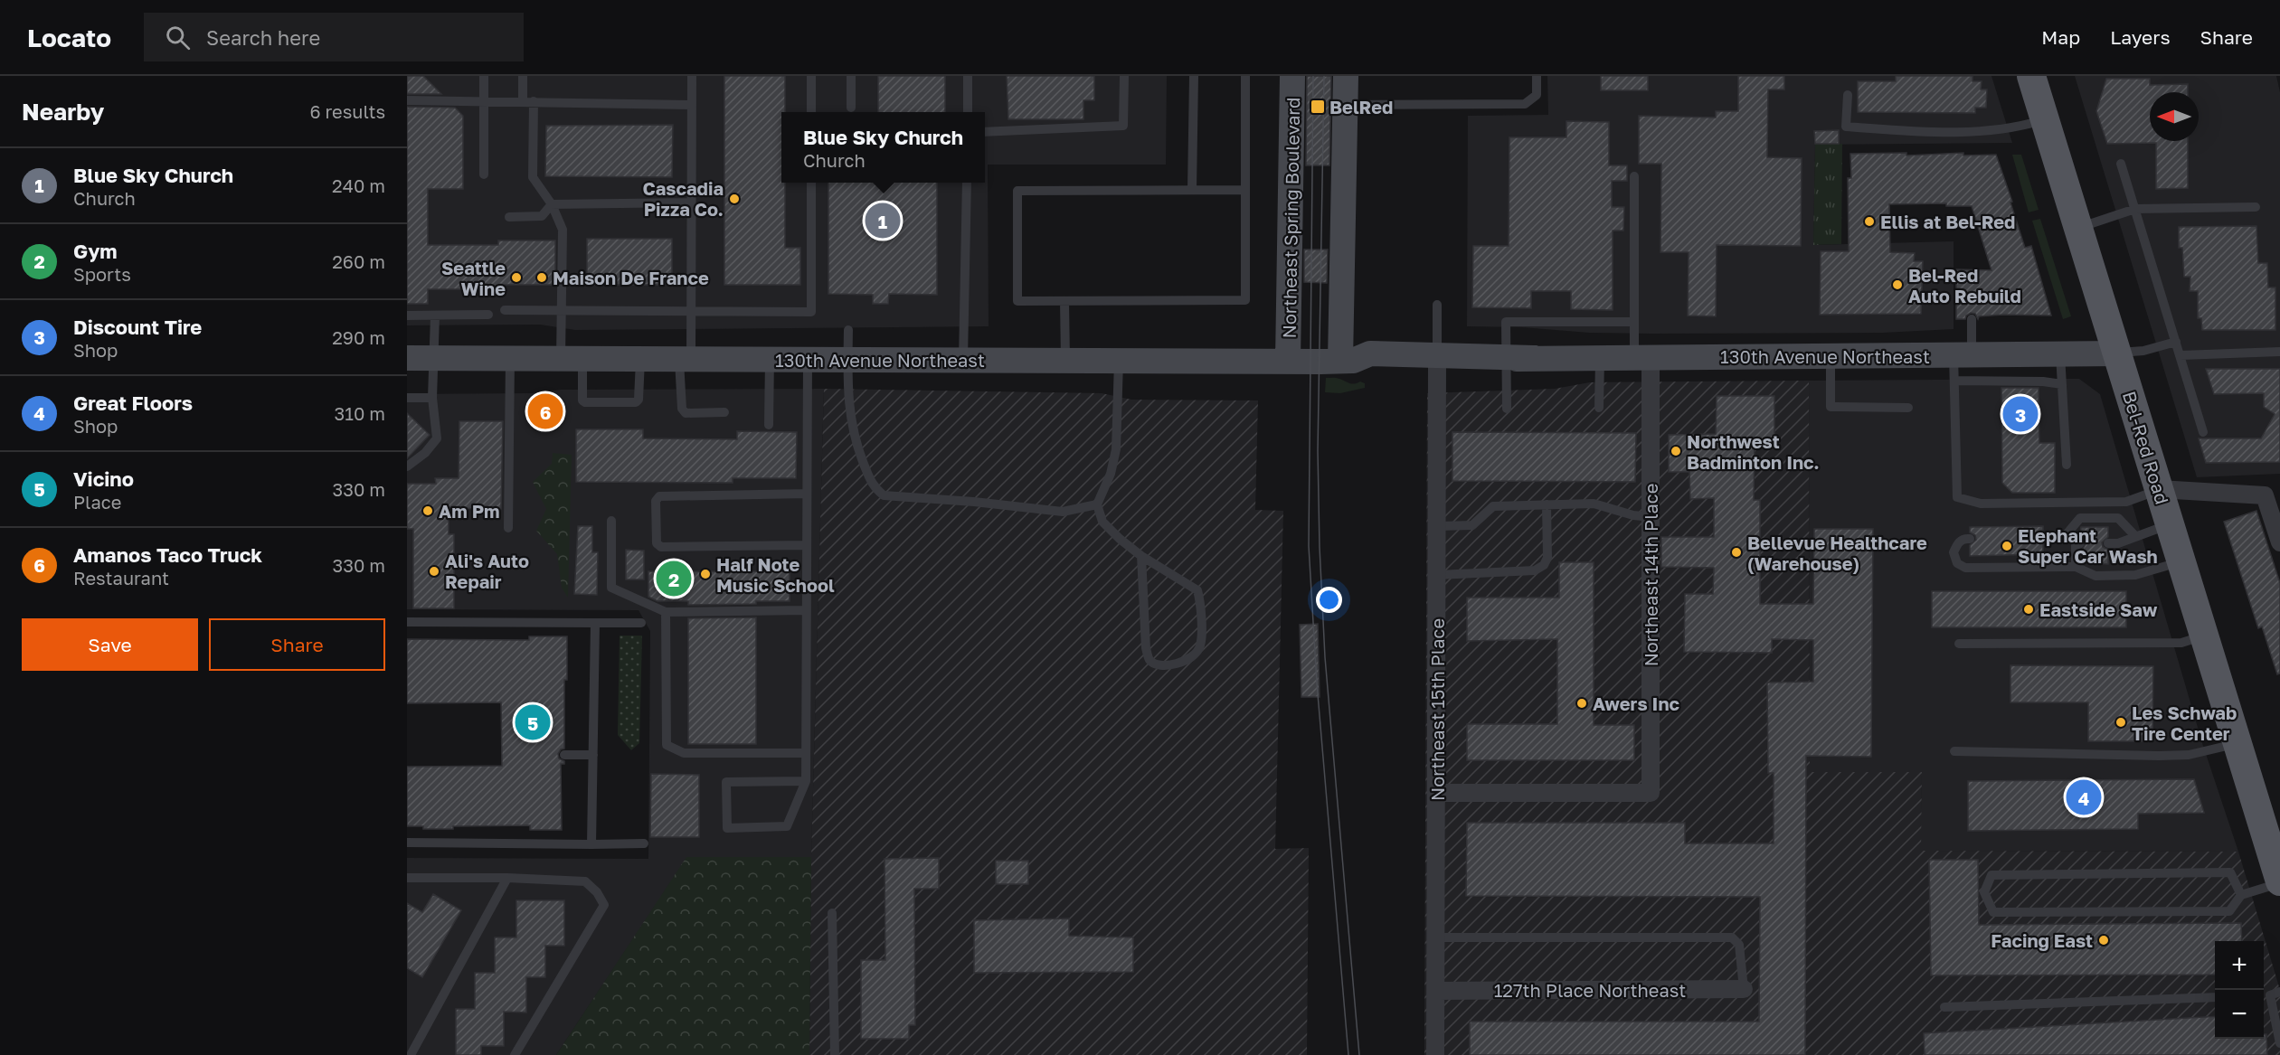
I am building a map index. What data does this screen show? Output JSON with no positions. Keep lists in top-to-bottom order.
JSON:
{
  "streets": {
    "main road": ["Bel-Red Road"],
    "street": [
      "Northeast Spring Boulevard",
      "130th Avenue Northeast",
      "Northeast 14th Place",
      "Northeast 15th Place",
      "127th Place Northeast"
    ]
  },
  "crossings": [
    ["Northeast Spring Boulevard", "130th Avenue Northeast"],
    ["130th Avenue Northeast", "Bel-Red Road"],
    ["130th Avenue Northeast", "Northeast 14th Place"],
    ["130th Avenue Northeast", "Northeast 15th Place"],
    ["Northeast 14th Place", "Northeast 15th Place"],
    ["Northeast 15th Place", "127th Place Northeast"]
  ],
  "places": {
    "transit": ["BelRed"],
    "other": [
      "Cascadia Pizza Co.",
      "Ellis at Bel-Red",
      "Seattle Wine",
      "Maison De France",
      "Bel-Red Auto Rebuild",
      "Northwest Badminton Inc.",
      "Am Pm",
      "Elephant Super Car Wash",
      "Bellevue Healthcare (Warehouse)",
      "Ali's Auto Repair",
      "Half Note Music School",
      "Eastside Saw",
      "Awers Inc",
      "Les Schwab Tire Center",
      "Facing East"
    ]
  },
  "north": "left",
  "page": {
    "header": "Locato",
    "search": "Search here",
    "nav": ["Map", "Layers", "Share"],
    "heading": ["Nearby", "6 results"],
    "popup": ["Blue Sky Church", "Church"],
    "list": [
      {
        "mark": "1",
        "name": "Blue Sky Church",
        "note": "Church",
        "value": "240 m"
      },
      {
        "mark": "2",
        "name": "Gym",
        "note": "Sports",
        "value": "260 m"
      },
      {
        "mark": "3",
        "name": "Discount Tire",
        "note": "Shop",
        "value": "290 m"
      },
      {
        "mark": "4",
        "name": "Great Floors",
        "note": "Shop",
        "value": "310 m"
      },
      {
        "mark": "5",
        "name": "Vicino",
        "note": "Place",
        "value": "330 m"
      },
      {
        "mark": "6",
        "name": "Amanos Taco Truck",
        "note": "Restaurant",
        "value": "330 m"
      }
    ],
    "pins": [
      "1",
      "6",
      "3",
      "2",
      "5",
      "4"
    ],
    "buttons": ["Save", "Share"],
    "map_buttons": ["+", "−"]
  }
}
